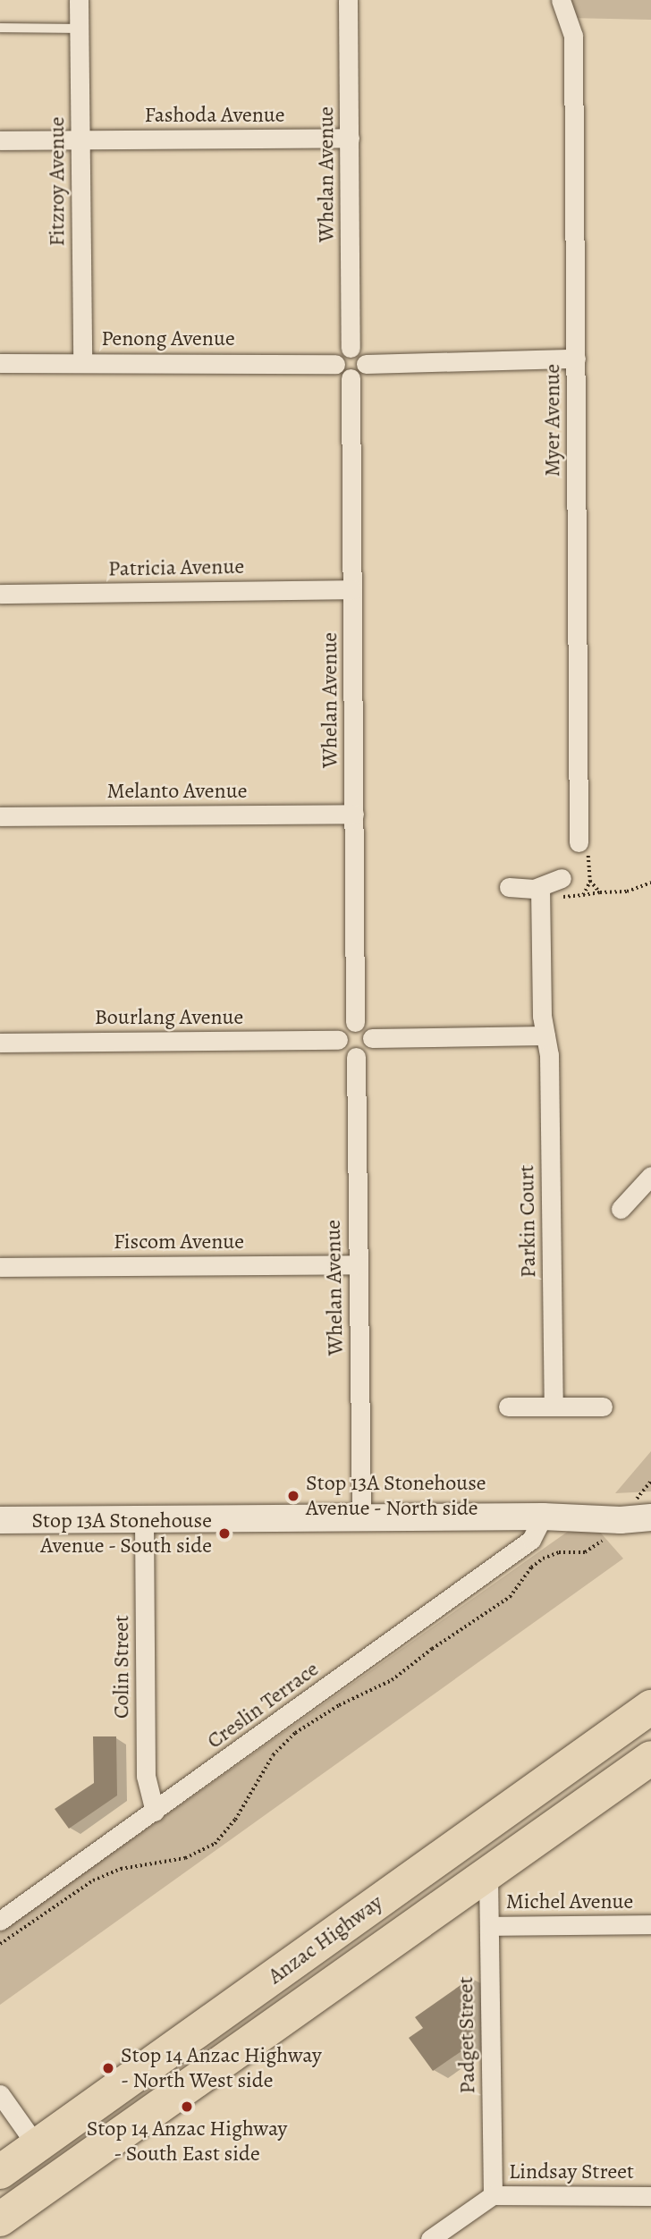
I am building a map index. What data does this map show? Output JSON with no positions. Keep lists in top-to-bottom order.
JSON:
{
  "streets": {
    "highway": ["Anzac Highway"],
    "street": [
      "Fashoda Avenue",
      "Whelan Avenue",
      "Fitzroy Avenue",
      "Penong Avenue",
      "Myer Avenue",
      "Patricia Avenue",
      "Melanto Avenue",
      "Bourlang Avenue",
      "Parkin Court",
      "Fiscom Avenue",
      "Colin Street",
      "Creslin Terrace",
      "Michel Avenue",
      "Padget Street",
      "Lindsay Street"
    ]
  },
  "crossings": [
    ["Fashoda Avenue", "Whelan Avenue"],
    ["Fashoda Avenue", "Fitzroy Avenue"],
    ["Whelan Avenue", "Penong Avenue"],
    ["Whelan Avenue", "Patricia Avenue"],
    ["Whelan Avenue", "Melanto Avenue"],
    ["Whelan Avenue", "Bourlang Avenue"],
    ["Whelan Avenue", "Fiscom Avenue"],
    ["Fitzroy Avenue", "Penong Avenue"],
    ["Colin Street", "Creslin Terrace"],
    ["Michel Avenue", "Padget Street"],
    ["Anzac Highway", "Padget Street"],
    ["Padget Street", "Lindsay Street"]
  ],
  "places": [
    "Stop 13A Stonehouse Avenue - North side",
    "Stop 13A Stonehouse Avenue - South side",
    "Stop 14 Anzac Highway - North West side",
    "Stop 14 Anzac Highway - South East side"
  ]
}
